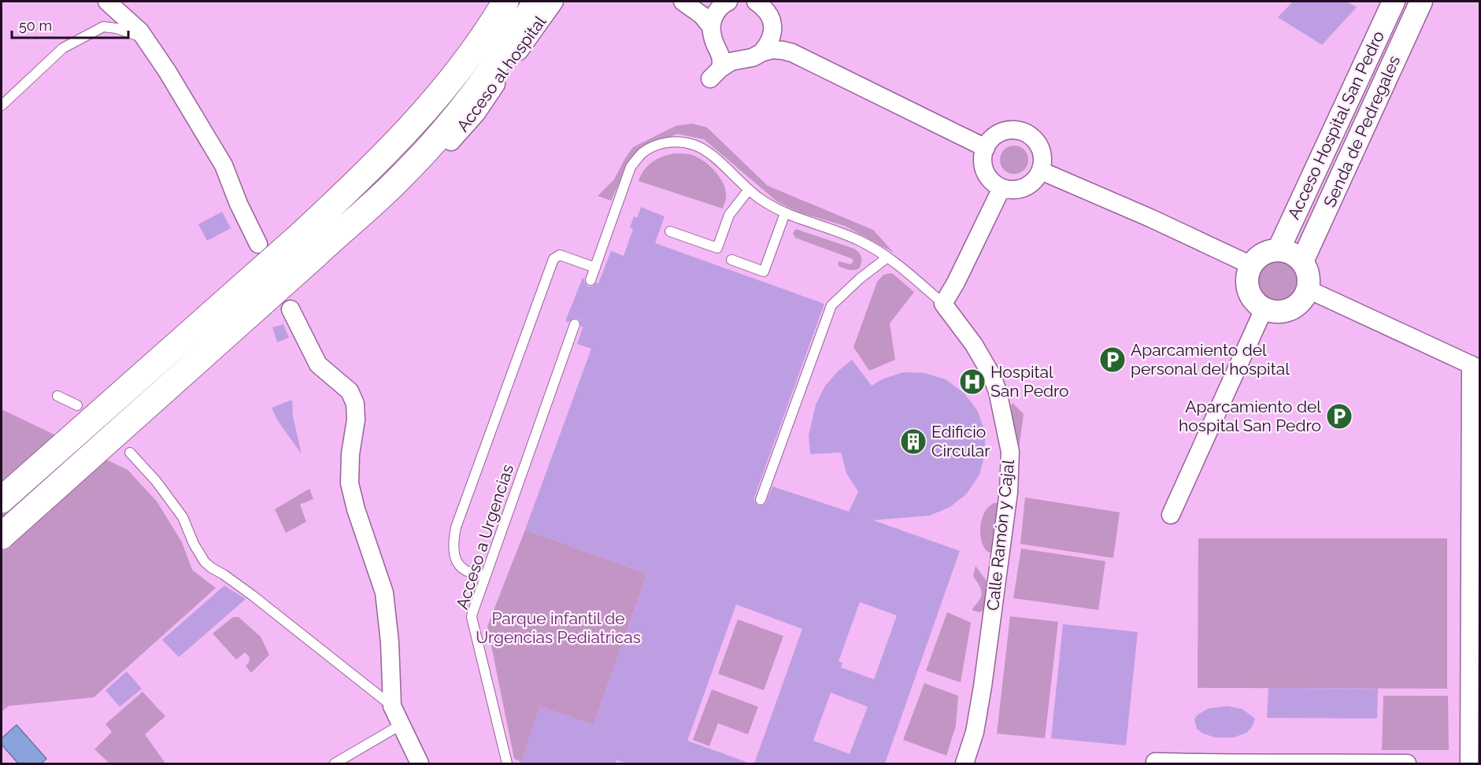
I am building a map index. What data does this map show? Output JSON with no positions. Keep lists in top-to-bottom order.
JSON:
{
  "streets": {
    "street": [
      "Acceso al hospital",
      "Acceso Hospital San Pedro",
      "Senda de Pedregales",
      "Calle Ramón y Cajal"
    ],
    "lane": ["Acceso a Urgencias"]
  },
  "crossings": [
    ["Acceso Hospital San Pedro", "Senda de Pedregales"]
  ],
  "parks": ["Parque infantil de Urgencias Pediatricas"],
  "places": {
    "parking": ["Aparcamiento del personal del hospital", "Aparcamiento del hospital San Pedro"],
    "hospital": ["Hospital San Pedro"],
    "building": ["Edificio Circular"]
  },
  "scale_bar": "50 m"
}
